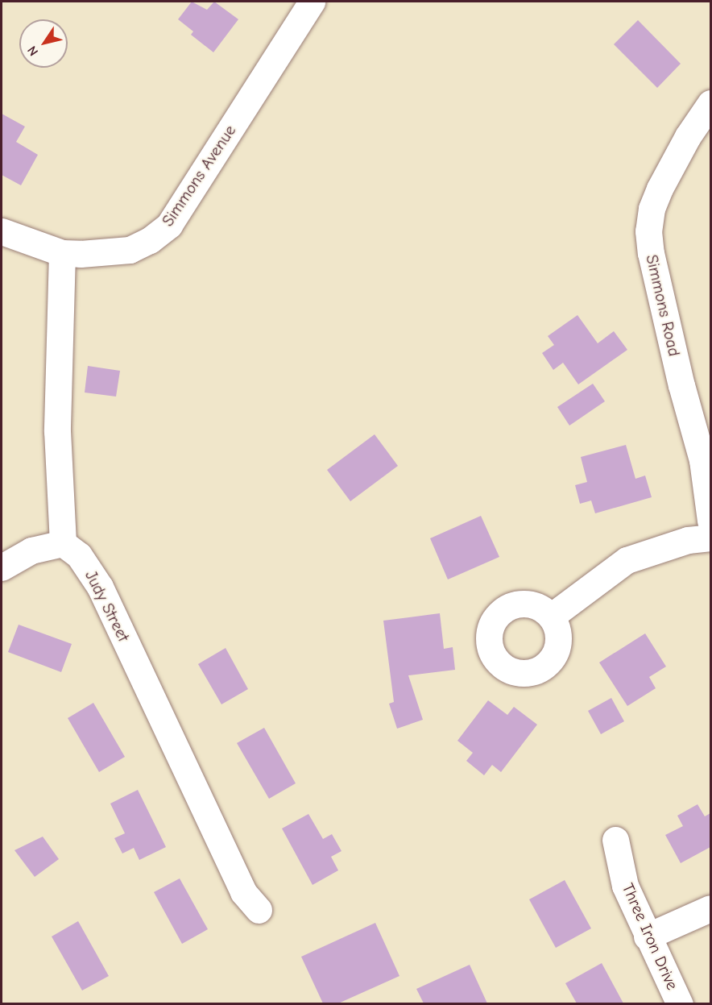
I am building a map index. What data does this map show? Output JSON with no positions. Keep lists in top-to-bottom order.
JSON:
{
  "streets": {
    "street": [
      "Simmons Avenue",
      "Simmons Road",
      "Judy Street",
      "Three Iron Drive"
    ]
  },
  "north": "bottom left"
}
